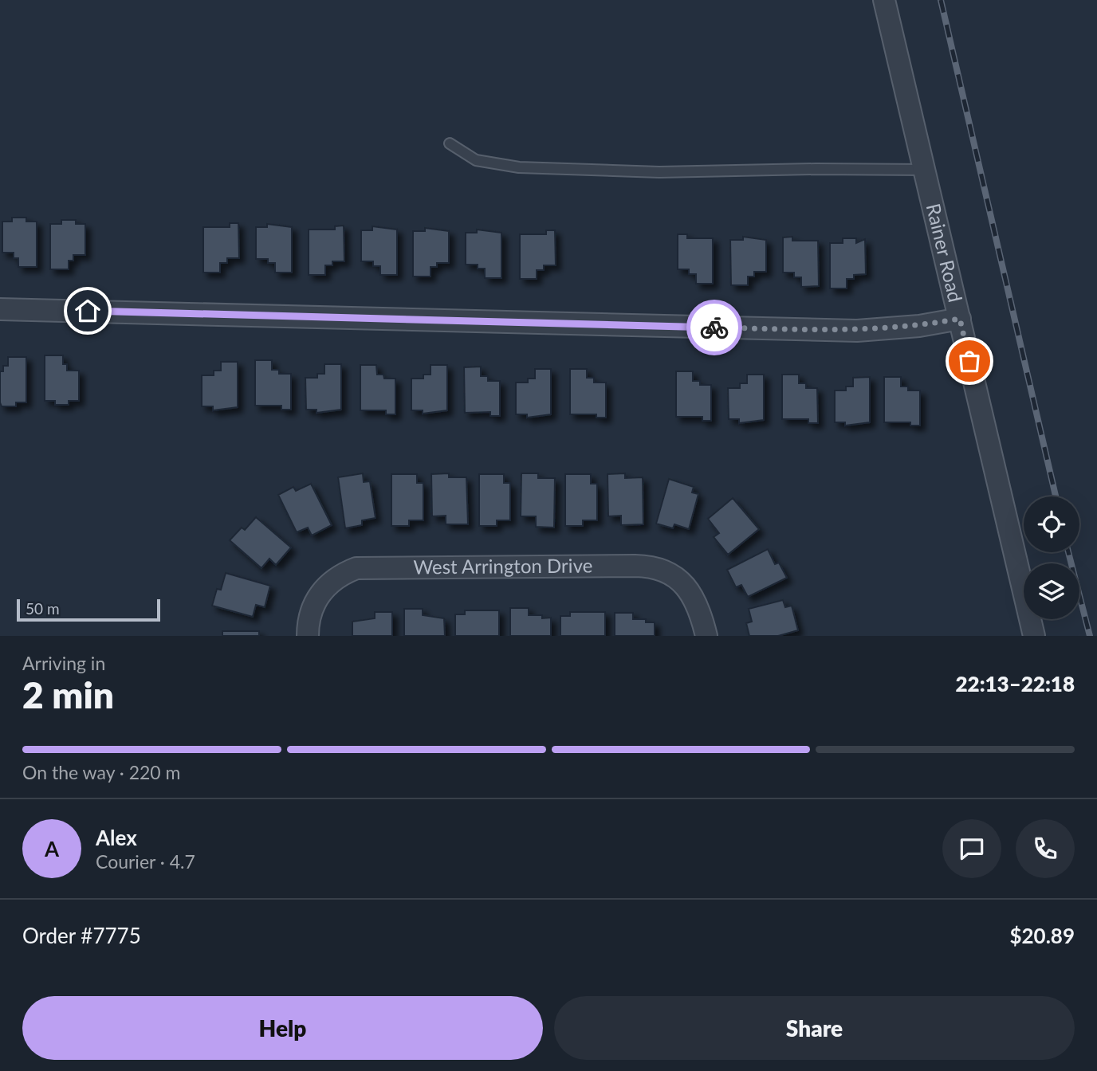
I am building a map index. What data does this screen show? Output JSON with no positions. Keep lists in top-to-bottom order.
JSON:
{
  "streets": {
    "street": ["Rainer Road", "West Arrington Drive"]
  },
  "scale_bar": "50 m",
  "page": {
    "scale": "50 m",
    "heading": ["2 min", "Arriving in", "22:13–22:18"],
    "panel": [
      "Alex",
      "Courier · 4.7",
      "Order #7775",
      "$20.89"
    ],
    "bar": "On the way · 220 m",
    "round": "A",
    "buttons": ["Help", "Share"]
  }
}
